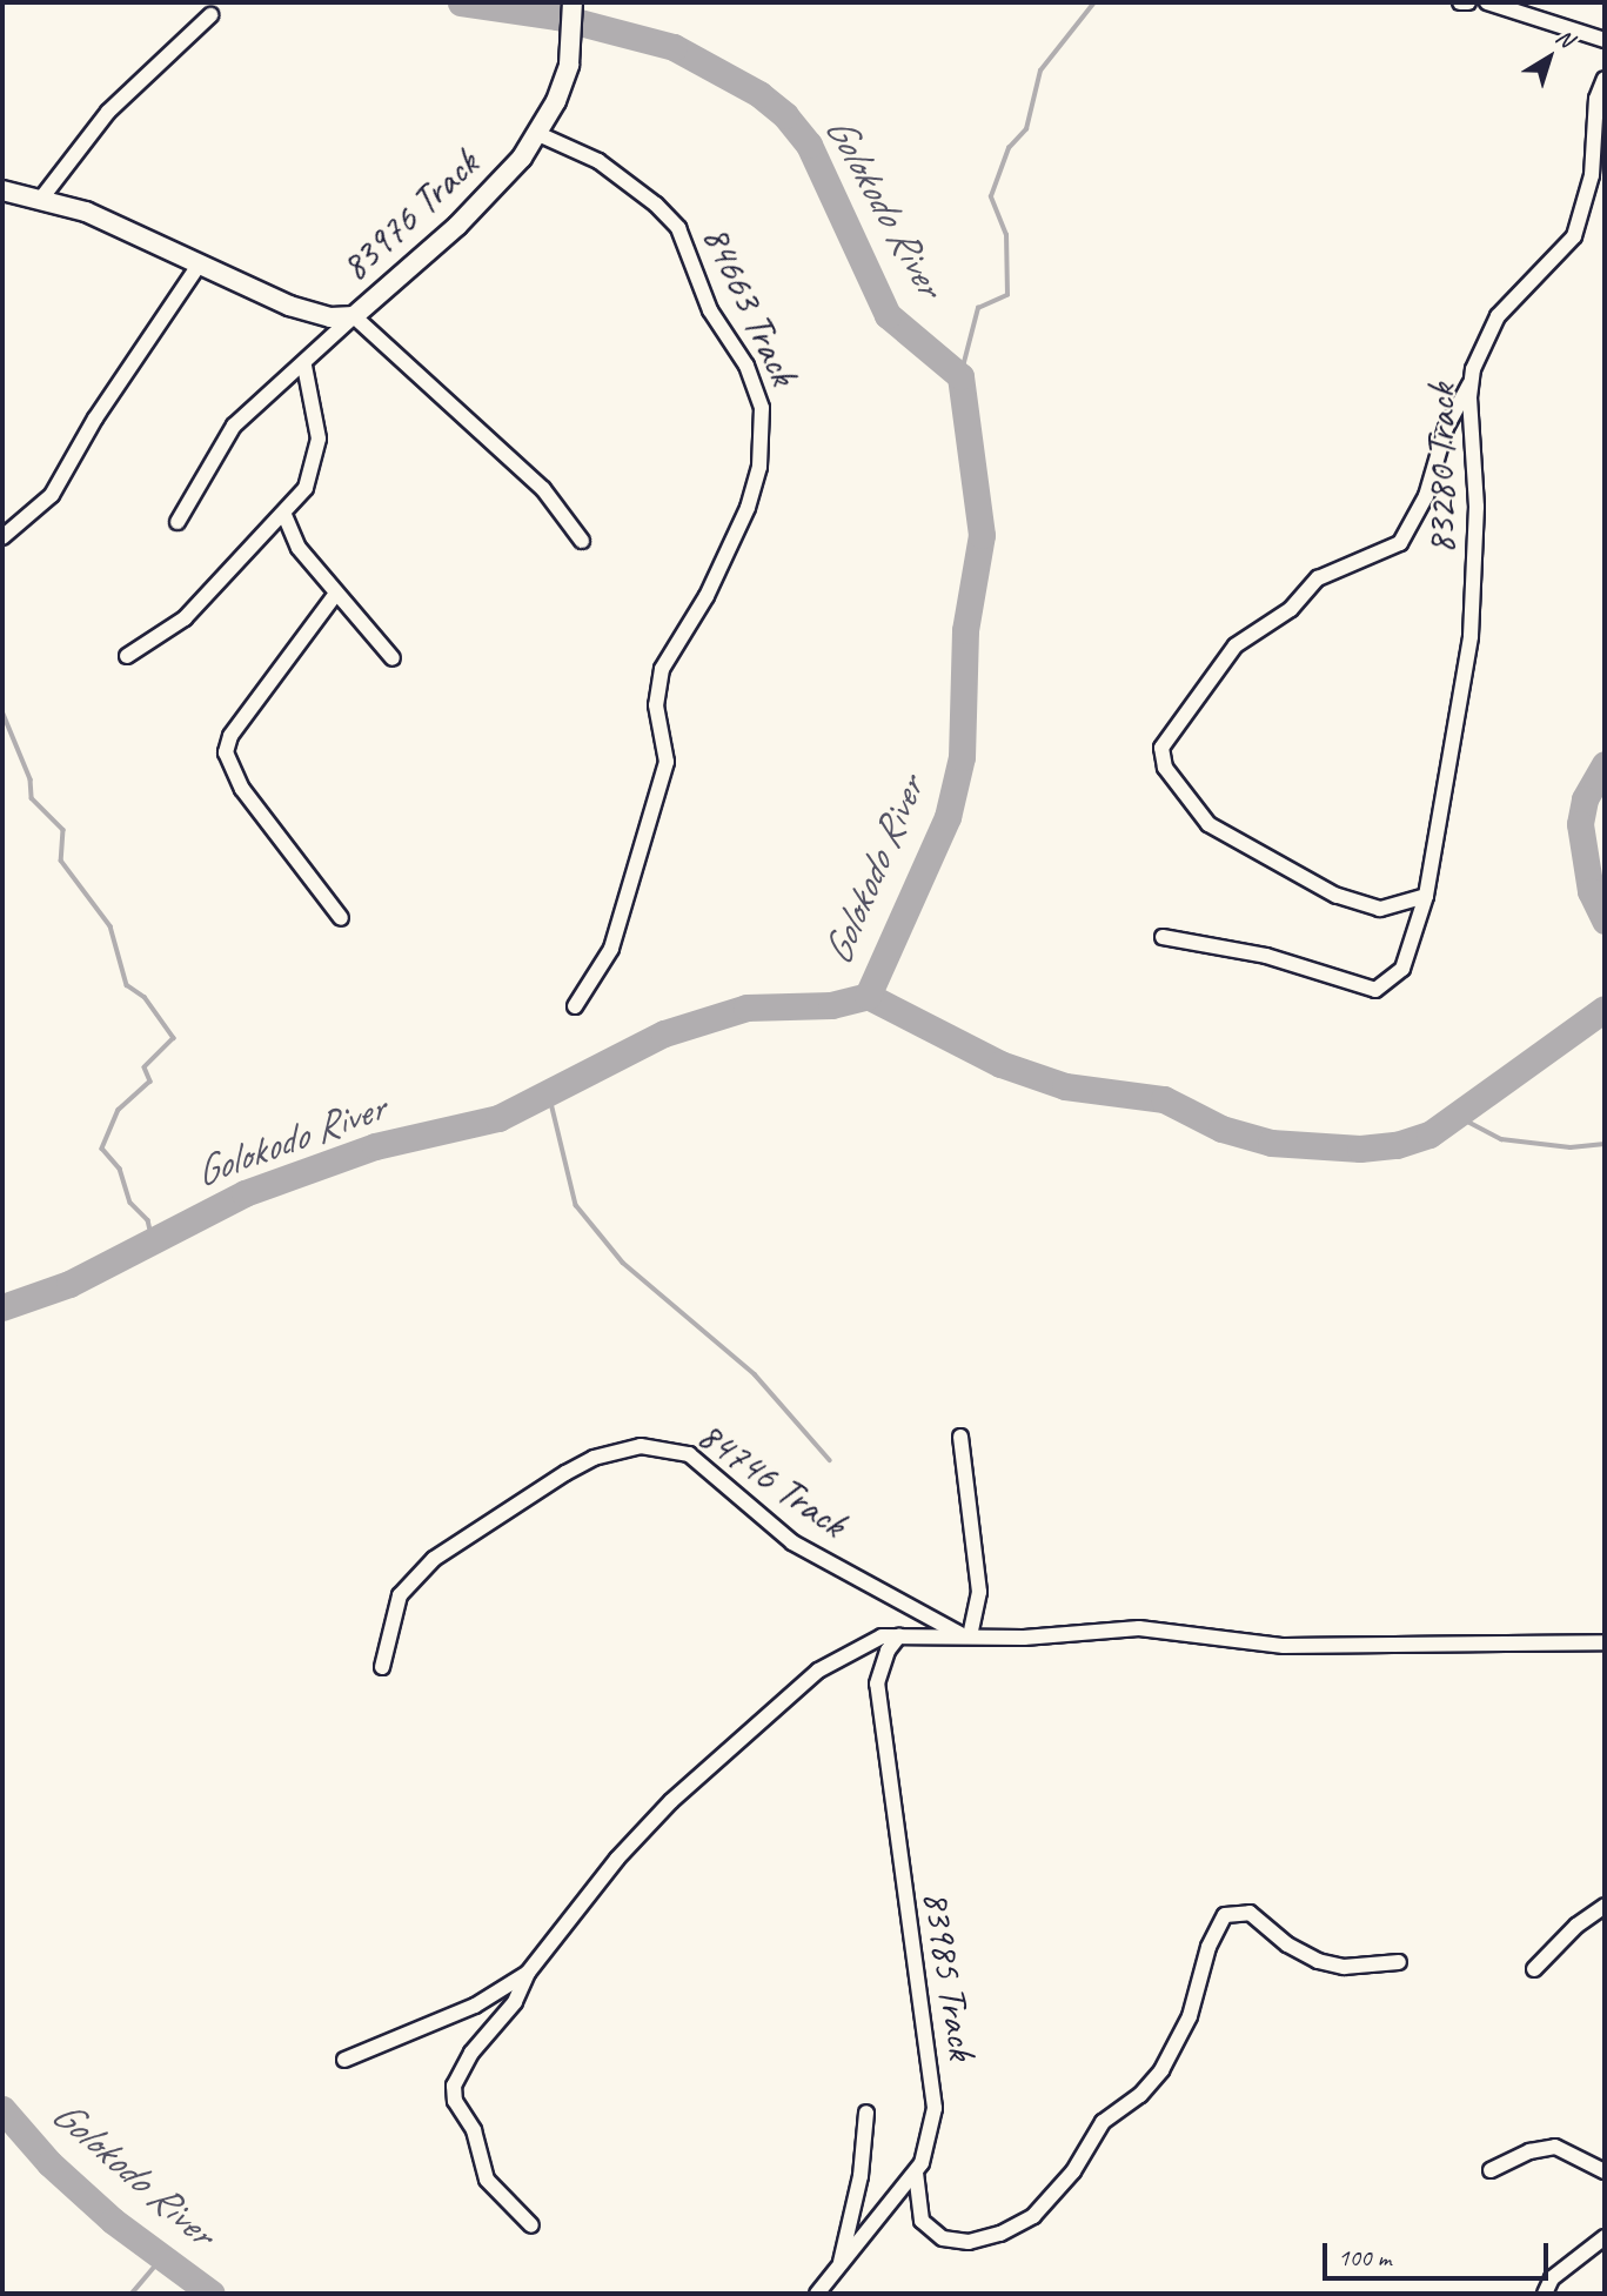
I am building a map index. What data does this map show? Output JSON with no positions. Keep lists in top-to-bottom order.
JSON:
{
  "streets": {
    "street": [
      "83976 Track",
      "84663 Track",
      "83280 Track",
      "84746 Track",
      "83985 Track"
    ]
  },
  "crossings": [
    ["83976 Track", "84663 Track"]
  ],
  "water": ["Golokodo River"],
  "scale_bar": "100 m",
  "north": "top right"
}
